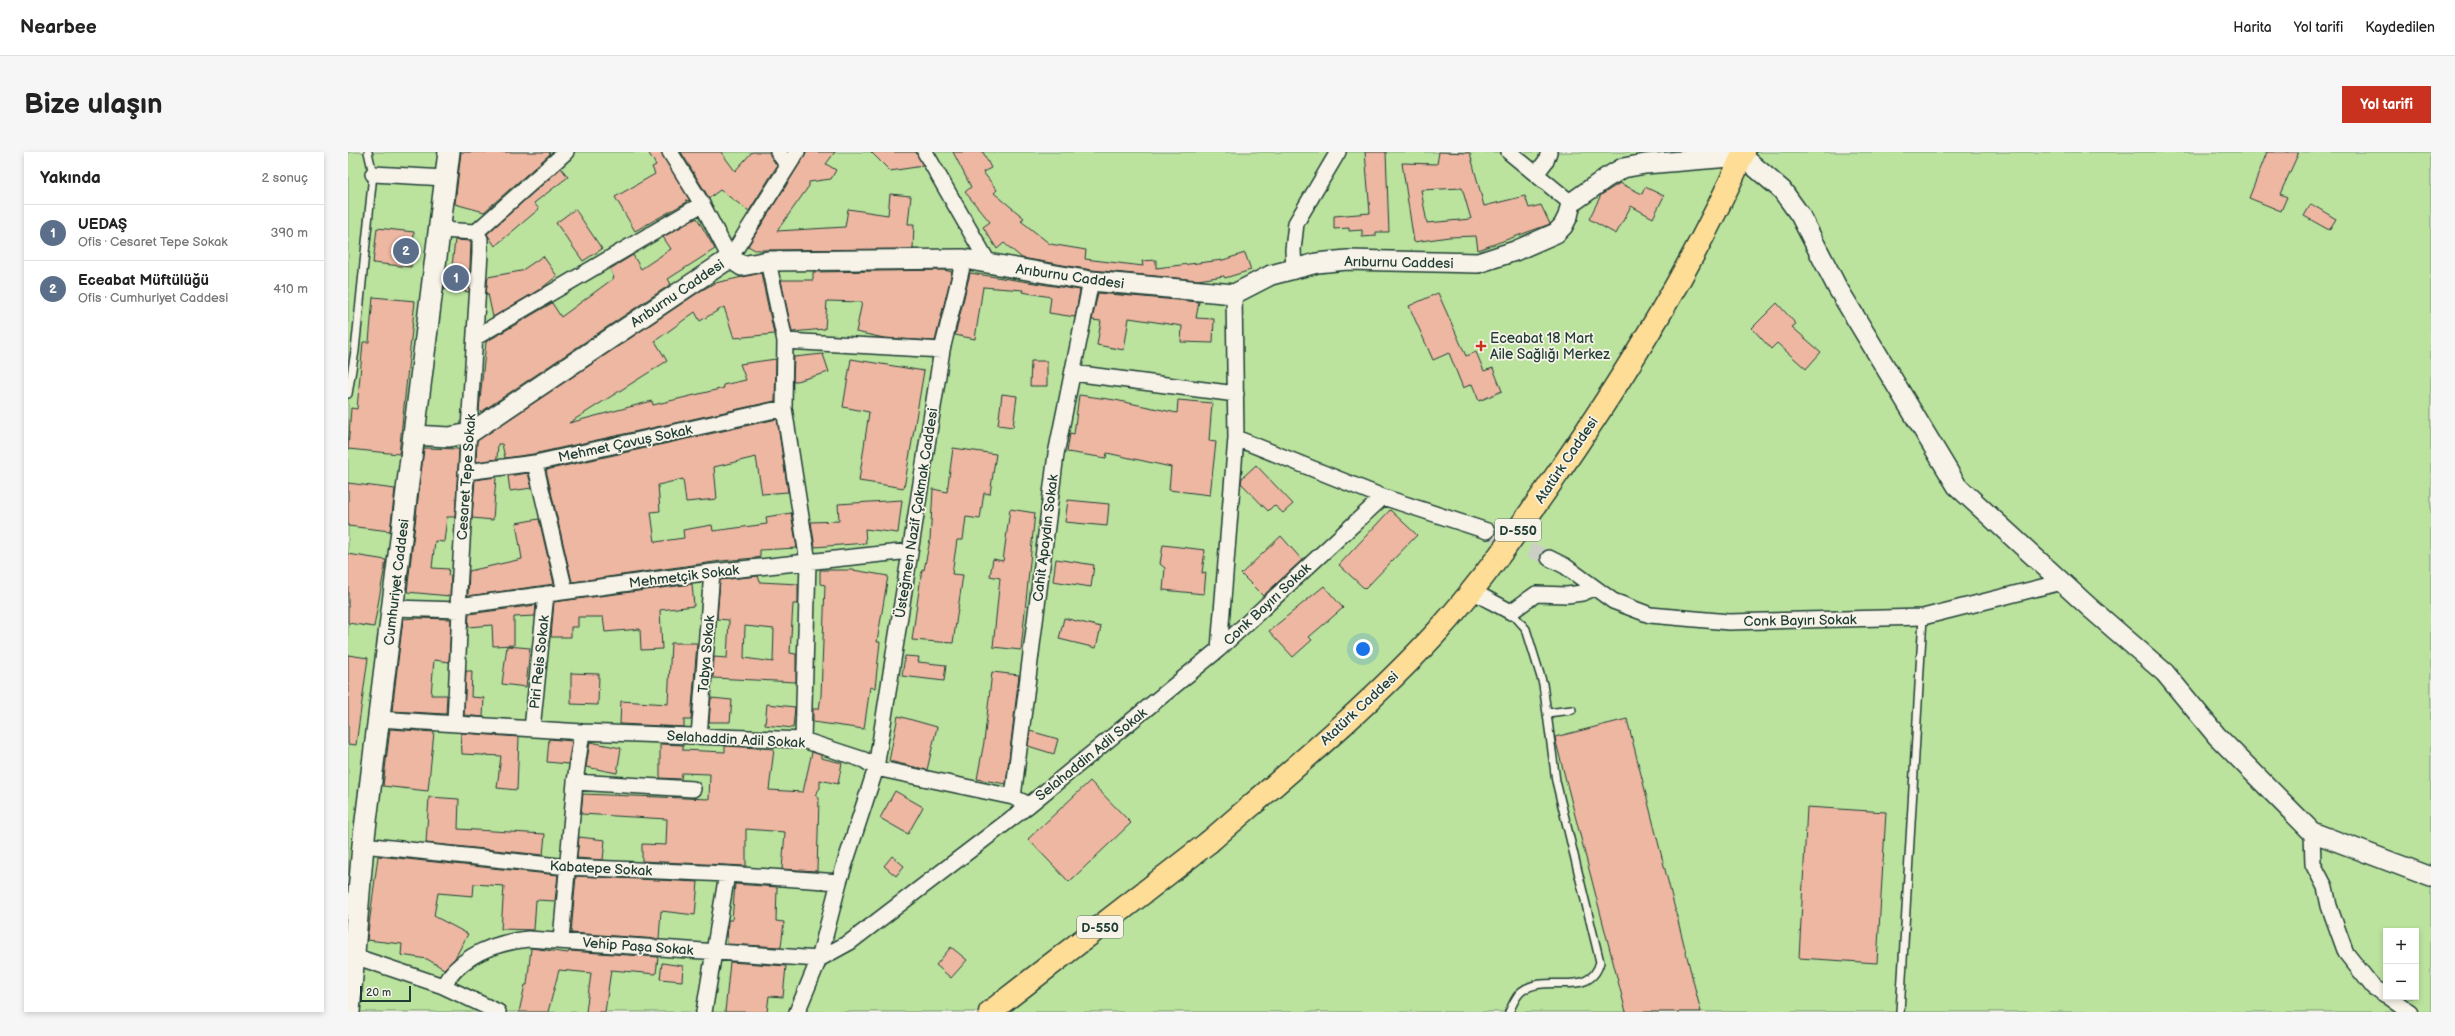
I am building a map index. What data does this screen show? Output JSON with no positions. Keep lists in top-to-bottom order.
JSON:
{
  "streets": {
    "main road": ["Atatürk Caddesi", "D-550", "Cumhuriyet Caddesi"],
    "street": [
      "Arıburnu Caddesi",
      "Mehmet Çavuş Sokak",
      "Cesaret Tepe Sokak",
      "Üsteğmen Nazif Çakmak Caddesi",
      "Cahit Apaydın Sokak",
      "Mehmetçik Sokak",
      "Conk Bayırı Sokak",
      "Tabya Sokak",
      "Piri Reis Sokak",
      "Selahaddin Adil Sokak",
      "Kabatepe Sokak",
      "Vehip Paşa Sokak"
    ]
  },
  "crossings": [
    ["Arıburnu Caddesi", "Cesaret Tepe Sokak"],
    ["Arıburnu Caddesi", "Üsteğmen Nazif Çakmak Caddesi"],
    ["Arıburnu Caddesi", "Cahit Apaydın Sokak"],
    ["Arıburnu Caddesi", "Cumhuriyet Caddesi"],
    ["Arıburnu Caddesi", "Conk Bayırı Sokak"],
    ["Mehmet Çavuş Sokak", "Cesaret Tepe Sokak"],
    ["Atatürk Caddesi", "D-550"],
    ["Cesaret Tepe Sokak", "Mehmetçik Sokak"],
    ["Cesaret Tepe Sokak", "Selahaddin Adil Sokak"],
    ["Üsteğmen Nazif Çakmak Caddesi", "Mehmetçik Sokak"],
    ["Üsteğmen Nazif Çakmak Caddesi", "Selahaddin Adil Sokak"],
    ["Üsteğmen Nazif Çakmak Caddesi", "Kabatepe Sokak"],
    ["Cahit Apaydın Sokak", "Selahaddin Adil Sokak"],
    ["Mehmetçik Sokak", "Cumhuriyet Caddesi"],
    ["Mehmetçik Sokak", "Tabya Sokak"],
    ["Mehmetçik Sokak", "Piri Reis Sokak"],
    ["Cumhuriyet Caddesi", "Selahaddin Adil Sokak"],
    ["Cumhuriyet Caddesi", "Kabatepe Sokak"],
    ["Conk Bayırı Sokak", "Selahaddin Adil Sokak"],
    ["Tabya Sokak", "Selahaddin Adil Sokak"],
    ["Piri Reis Sokak", "Selahaddin Adil Sokak"],
    ["Kabatepe Sokak", "Vehip Paşa Sokak"]
  ],
  "places": {
    "health": ["Eceabat 18 Mart Aile Sağlığı Merkez"]
  },
  "scale_bar": "20 m",
  "page": {
    "header": "Nearbee",
    "nav": ["Harita", "Yol tarifi", "Kaydedilen"],
    "buttons": "Yol tarifi",
    "title": "Bize ulaşın",
    "heading": ["Yakında", "2 sonuç"],
    "list": [
      {
        "mark": "1",
        "name": "UEDAŞ",
        "note": "Ofis · Cesaret Tepe Sokak",
        "value": "390 m"
      },
      {
        "mark": "2",
        "name": "Eceabat Müftülüğü",
        "note": "Ofis · Cumhuriyet Caddesi",
        "value": "410 m"
      }
    ],
    "pins": ["2", "1"],
    "map_buttons": ["+", "−"],
    "scale": "20 m"
  }
}
